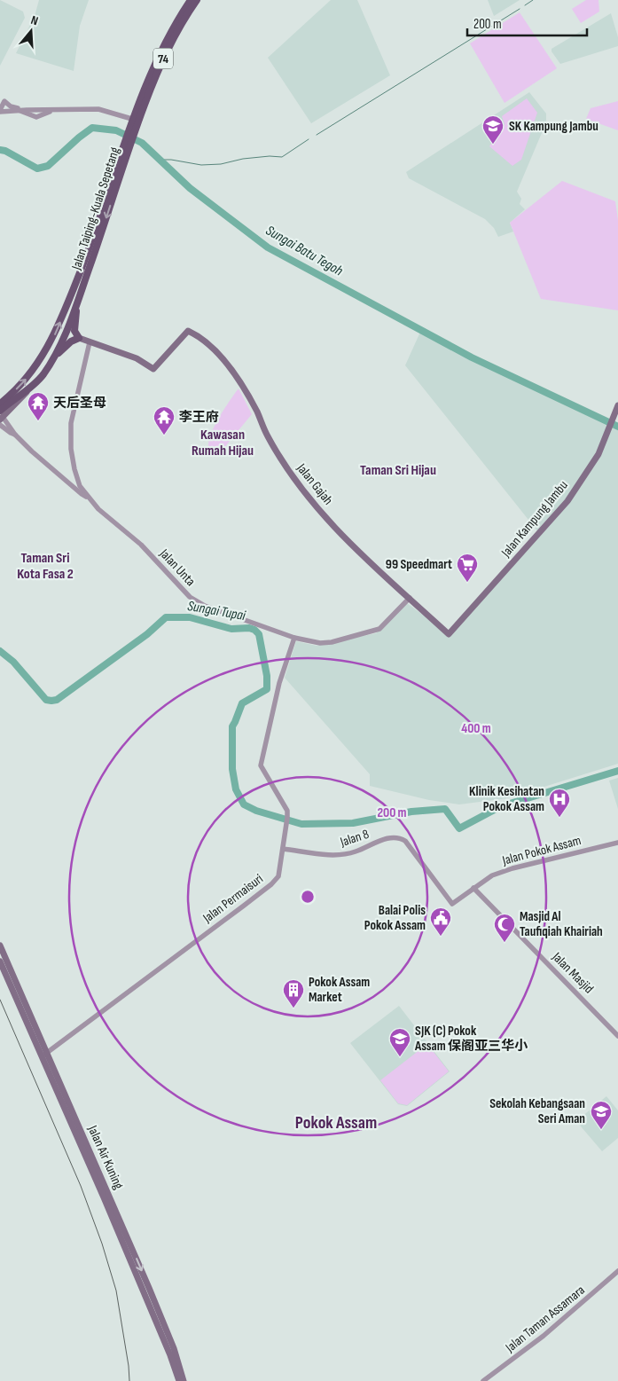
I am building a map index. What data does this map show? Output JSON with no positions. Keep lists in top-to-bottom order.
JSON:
{
  "streets": {
    "main road": [
      "74",
      "Jalan Taiping-Kuala Sepetang",
      "Jalan Gajah",
      "Jalan Kampung Jambu",
      "Jalan Air Kuning"
    ],
    "street": [
      "Jalan Unta",
      "Jalan 8",
      "Jalan Pokok Assam",
      "Jalan Permaisuri",
      "Jalan Masjid",
      "Jalan Taman Assamara"
    ]
  },
  "crossings": [
    ["Jalan Gajah", "Jalan Kampung Jambu"],
    ["Jalan Gajah", "Jalan Unta"],
    ["Jalan Unta", "Jalan Permaisuri"],
    ["Jalan 8", "Jalan Pokok Assam"],
    ["Jalan 8", "Jalan Permaisuri"],
    ["Jalan Pokok Assam", "Jalan Masjid"],
    ["Jalan Permaisuri", "Jalan Air Kuning"]
  ],
  "districts": [
    "Kawasan Rumah Hijau",
    "Taman Sri Hijau",
    "Taman Sri Kota Fasa 2",
    "Pokok Assam"
  ],
  "water": ["Sungai Batu Tegoh", "Sungai Tupai"],
  "places": {
    "school or university": ["SK Kampung Jambu", "SJK (C) Pokok Assam 保阁亚三华小", "Sekolah Kebangsaan Seri Aman"],
    "temple": ["天后圣母", "李王府"],
    "supermarket": ["99 Speedmart"],
    "hospital": ["Klinik Kesihatan Pokok Assam"],
    "public building": ["Balai Polis Pokok Assam"],
    "mosque": ["Masjid Al Taufiqiah Khairiah"],
    "building": ["Pokok Assam Market"]
  },
  "scale_bar": "200 m",
  "north": "top",
  "rings": ["400 m", "200 m"]
}
